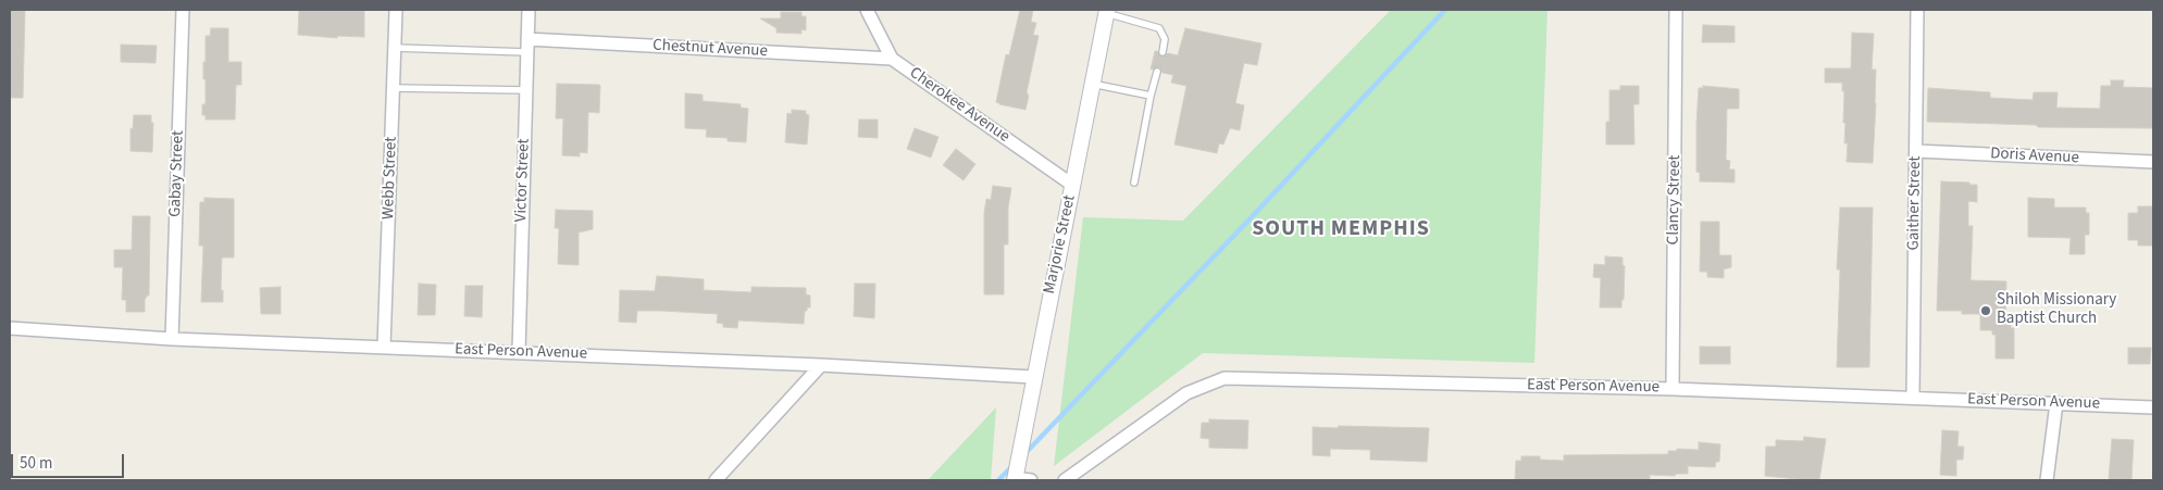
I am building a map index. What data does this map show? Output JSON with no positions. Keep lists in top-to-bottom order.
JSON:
{
  "streets": {
    "street": [
      "Chestnut Avenue",
      "Cherokee Avenue",
      "Doris Avenue",
      "Gabay Street",
      "Webb Street",
      "Victor Street",
      "Clancy Street",
      "Gaither Street",
      "Marjorie Street",
      "East Person Avenue"
    ]
  },
  "crossings": [
    ["Chestnut Avenue", "Cherokee Avenue"],
    ["Chestnut Avenue", "Victor Street"],
    ["Cherokee Avenue", "Marjorie Street"],
    ["Doris Avenue", "Gaither Street"],
    ["Gabay Street", "East Person Avenue"],
    ["Webb Street", "East Person Avenue"],
    ["Victor Street", "East Person Avenue"],
    ["Clancy Street", "East Person Avenue"],
    ["Gaither Street", "East Person Avenue"],
    ["Marjorie Street", "East Person Avenue"]
  ],
  "districts": ["SOUTH MEMPHIS"],
  "places": ["Shiloh Missionary Baptist Church"],
  "scale_bar": "50 m"
}
